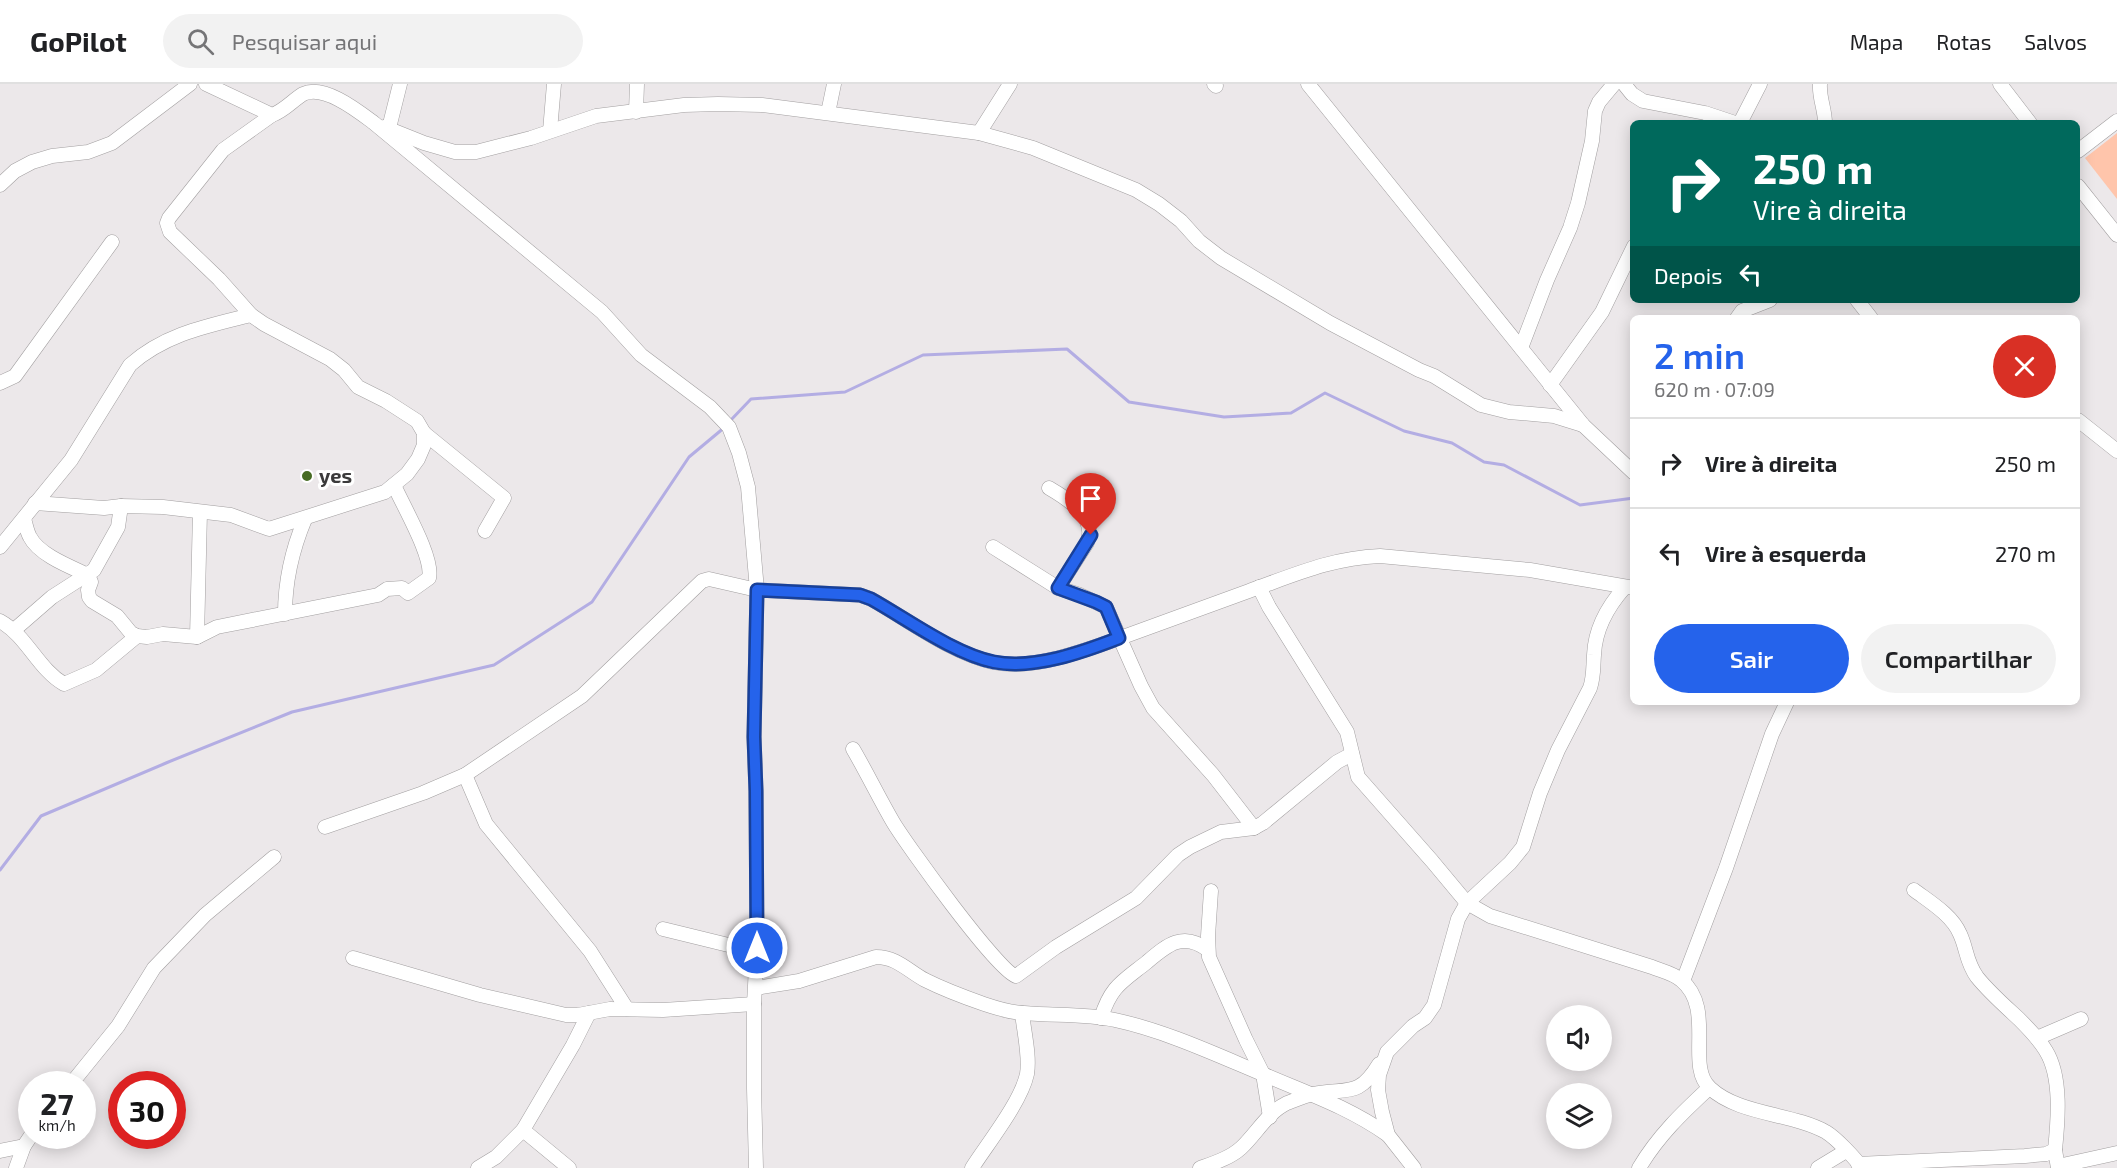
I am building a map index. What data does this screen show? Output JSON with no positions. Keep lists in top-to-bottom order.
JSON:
{
  "places": ["yes"],
  "page": {
    "header": "GoPilot",
    "search": "Pesquisar aqui",
    "nav": ["Mapa", "Rotas", "Salvos"],
    "turn": ["250 m", "Vire à direita"],
    "then": "Depois",
    "heading": ["2 min", "620 m · 07:09"],
    "list": [
      {
        "name": "Vire à direita",
        "value": "250 m"
      },
      {
        "name": "Vire à esquerda",
        "value": "270 m"
      }
    ],
    "buttons": ["Sair", "Compartilhar"],
    "speed": "27 km/h",
    "limit": "30"
  }
}
